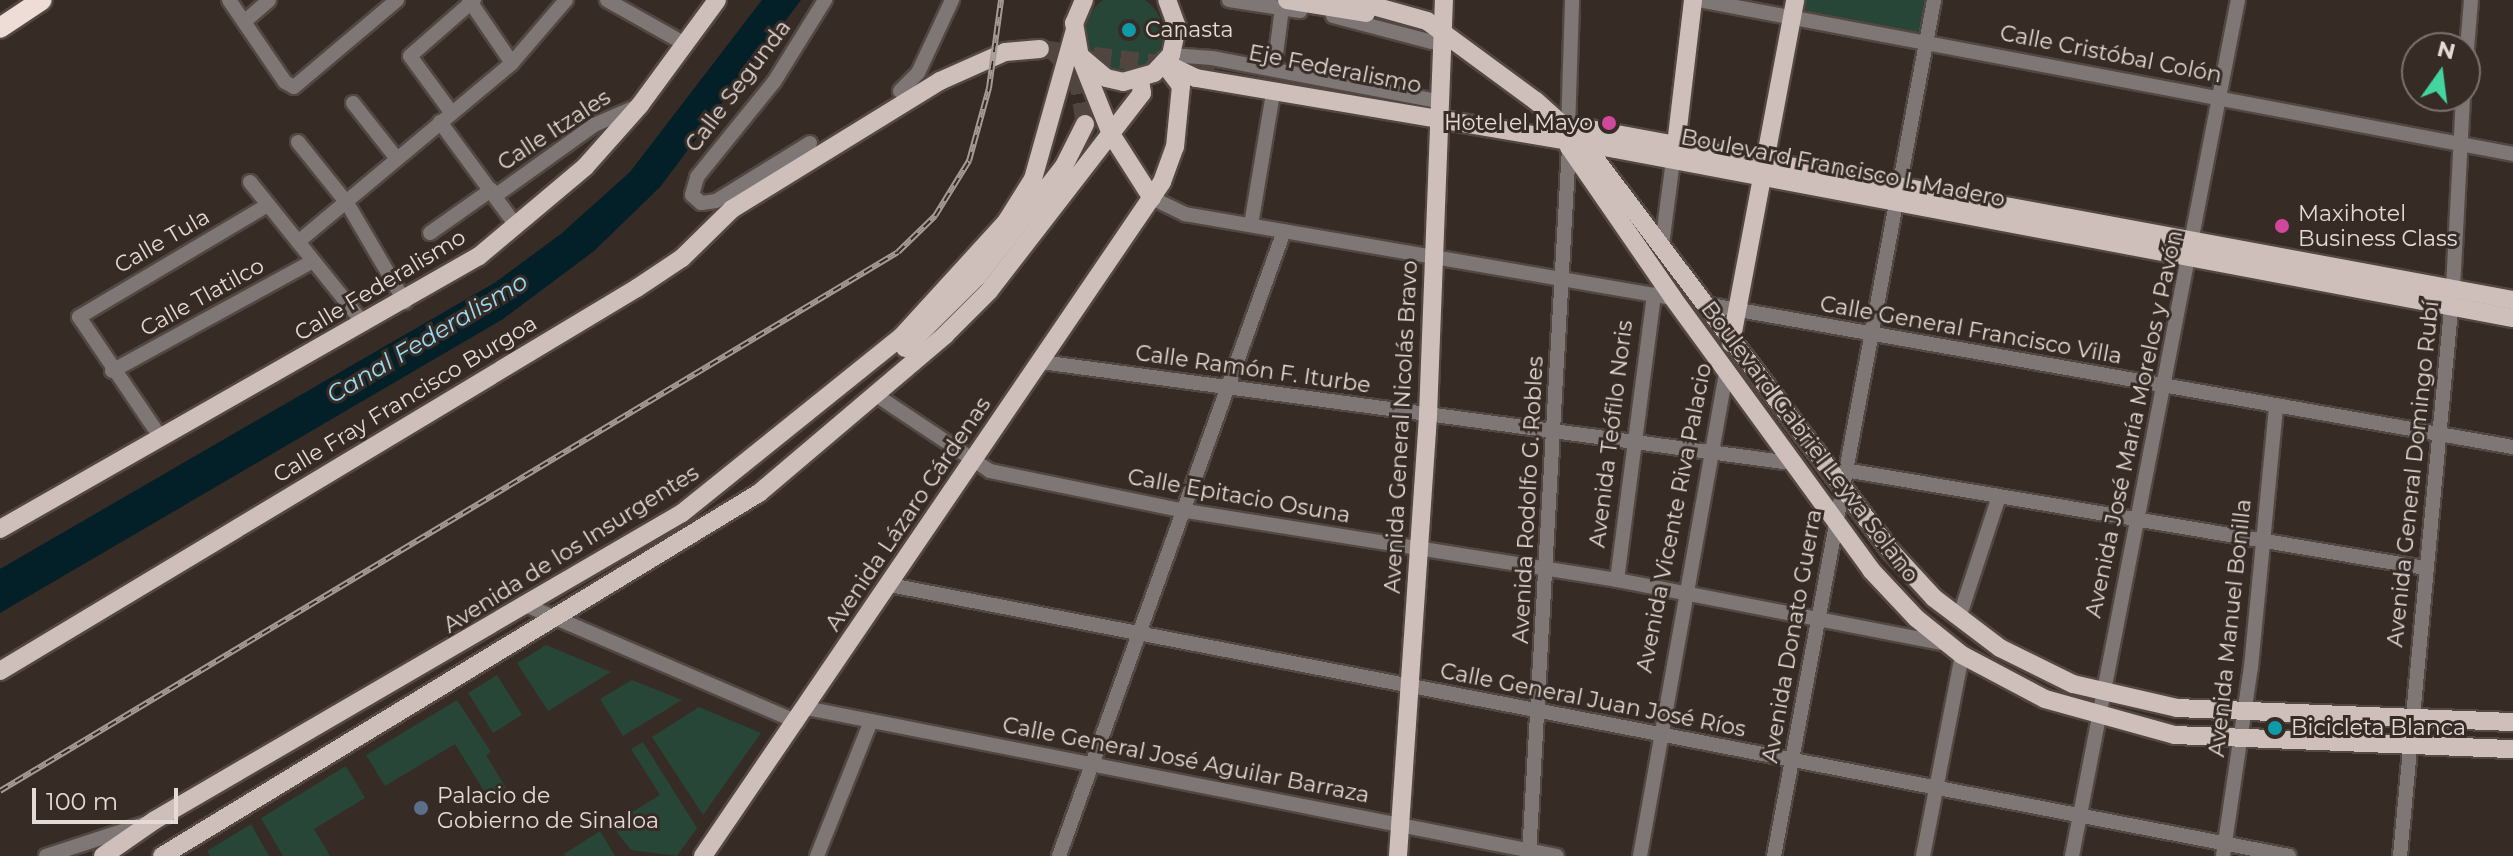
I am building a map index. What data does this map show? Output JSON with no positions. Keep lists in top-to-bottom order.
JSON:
{
  "streets": {
    "main road": [
      "Eje Federalismo",
      "Boulevard Francisco I. Madero",
      "Calle Federalismo",
      "Calle Fray Francisco Burgoa",
      "Avenida General Nicolás Bravo",
      "Boulevard Gabriel Leyva Solano",
      "Avenida Lázaro Cárdenas",
      "Avenida Vicente Riva Palacio",
      "Avenida de los Insurgentes"
    ],
    "street": [
      "Calle Cristóbal Colón",
      "Calle Segunda",
      "Calle Itzales",
      "Calle Tula",
      "Calle Tlatilco",
      "Calle General Francisco Villa",
      "Calle Ramón F. Iturbe",
      "Avenida José María Morelos y Pavón",
      "Avenida Teófilo Noris",
      "Avenida General Domingo Rubí",
      "Calle Epitacio Osuna",
      "Avenida Rodolfo G. Robles",
      "Avenida Manuel Bonilla",
      "Avenida Donato Guerra",
      "Calle General Juan José Ríos",
      "Calle General José Aguilar Barraza"
    ]
  },
  "crossings": [
    ["Calle Cristóbal Colón", "Avenida José María Morelos y Pavón"],
    ["Calle Cristóbal Colón", "Avenida General Domingo Rubí"],
    ["Calle Cristóbal Colón", "Avenida Vicente Riva Palacio"],
    ["Calle Cristóbal Colón", "Avenida Donato Guerra"],
    ["Eje Federalismo", "Boulevard Francisco I. Madero"],
    ["Eje Federalismo", "Avenida General Nicolás Bravo"],
    ["Calle Segunda", "Calle Fray Francisco Burgoa"],
    ["Calle Itzales", "Calle Federalismo"],
    ["Boulevard Francisco I. Madero", "Avenida José María Morelos y Pavón"],
    ["Boulevard Francisco I. Madero", "Avenida General Nicolás Bravo"],
    ["Boulevard Francisco I. Madero", "Boulevard Gabriel Leyva Solano"],
    ["Boulevard Francisco I. Madero", "Avenida General Domingo Rubí"],
    ["Boulevard Francisco I. Madero", "Avenida Rodolfo G. Robles"],
    ["Boulevard Francisco I. Madero", "Avenida Lázaro Cárdenas"],
    ["Boulevard Francisco I. Madero", "Avenida Vicente Riva Palacio"],
    ["Boulevard Francisco I. Madero", "Avenida Donato Guerra"],
    ["Calle Tula", "Calle Tlatilco"],
    ["Calle General Francisco Villa", "Avenida José María Morelos y Pavón"],
    ["Calle General Francisco Villa", "Boulevard Gabriel Leyva Solano"],
    ["Calle General Francisco Villa", "Avenida General Domingo Rubí"],
    ["Calle General Francisco Villa", "Avenida Vicente Riva Palacio"],
    ["Calle General Francisco Villa", "Avenida Manuel Bonilla"],
    ["Calle General Francisco Villa", "Avenida Donato Guerra"],
    ["Calle Ramón F. Iturbe", "Avenida General Nicolás Bravo"],
    ["Calle Ramón F. Iturbe", "Avenida Teófilo Noris"],
    ["Calle Ramón F. Iturbe", "Boulevard Gabriel Leyva Solano"],
    ["Calle Ramón F. Iturbe", "Avenida Rodolfo G. Robles"],
    ["Calle Ramón F. Iturbe", "Avenida Lázaro Cárdenas"],
    ["Calle Ramón F. Iturbe", "Avenida Vicente Riva Palacio"],
    ["Avenida José María Morelos y Pavón", "Boulevard Gabriel Leyva Solano"],
    ["Avenida José María Morelos y Pavón", "Calle General Juan José Ríos"],
    ["Avenida General Nicolás Bravo", "Boulevard Gabriel Leyva Solano"],
    ["Avenida General Nicolás Bravo", "Calle Epitacio Osuna"],
    ["Avenida General Nicolás Bravo", "Calle General Juan José Ríos"],
    ["Avenida General Nicolás Bravo", "Calle General José Aguilar Barraza"],
    ["Avenida Teófilo Noris", "Calle Epitacio Osuna"],
    ["Boulevard Gabriel Leyva Solano", "Avenida General Domingo Rubí"],
    ["Boulevard Gabriel Leyva Solano", "Calle Epitacio Osuna"],
    ["Boulevard Gabriel Leyva Solano", "Avenida Rodolfo G. Robles"],
    ["Boulevard Gabriel Leyva Solano", "Avenida Vicente Riva Palacio"],
    ["Boulevard Gabriel Leyva Solano", "Avenida Manuel Bonilla"],
    ["Boulevard Gabriel Leyva Solano", "Avenida Donato Guerra"],
    ["Calle Epitacio Osuna", "Avenida Rodolfo G. Robles"],
    ["Calle Epitacio Osuna", "Avenida Lázaro Cárdenas"],
    ["Calle Epitacio Osuna", "Avenida Vicente Riva Palacio"],
    ["Calle Epitacio Osuna", "Avenida Donato Guerra"],
    ["Avenida Rodolfo G. Robles", "Calle General Juan José Ríos"],
    ["Avenida Rodolfo G. Robles", "Calle General José Aguilar Barraza"],
    ["Avenida Lázaro Cárdenas", "Calle General Juan José Ríos"],
    ["Avenida Lázaro Cárdenas", "Calle General José Aguilar Barraza"],
    ["Avenida Vicente Riva Palacio", "Calle General Juan José Ríos"],
    ["Avenida de los Insurgentes", "Calle General José Aguilar Barraza"],
    ["Avenida Manuel Bonilla", "Calle General Juan José Ríos"],
    ["Avenida Donato Guerra", "Calle General Juan José Ríos"]
  ],
  "water": ["Canal Federalismo"],
  "places": [
    "Canasta",
    "Hotel el Mayo",
    "Maxihotel Business Class",
    "Bicicleta Blanca",
    "Palacio de Gobierno de Sinaloa"
  ],
  "scale_bar": "100 m",
  "north": "top"
}
